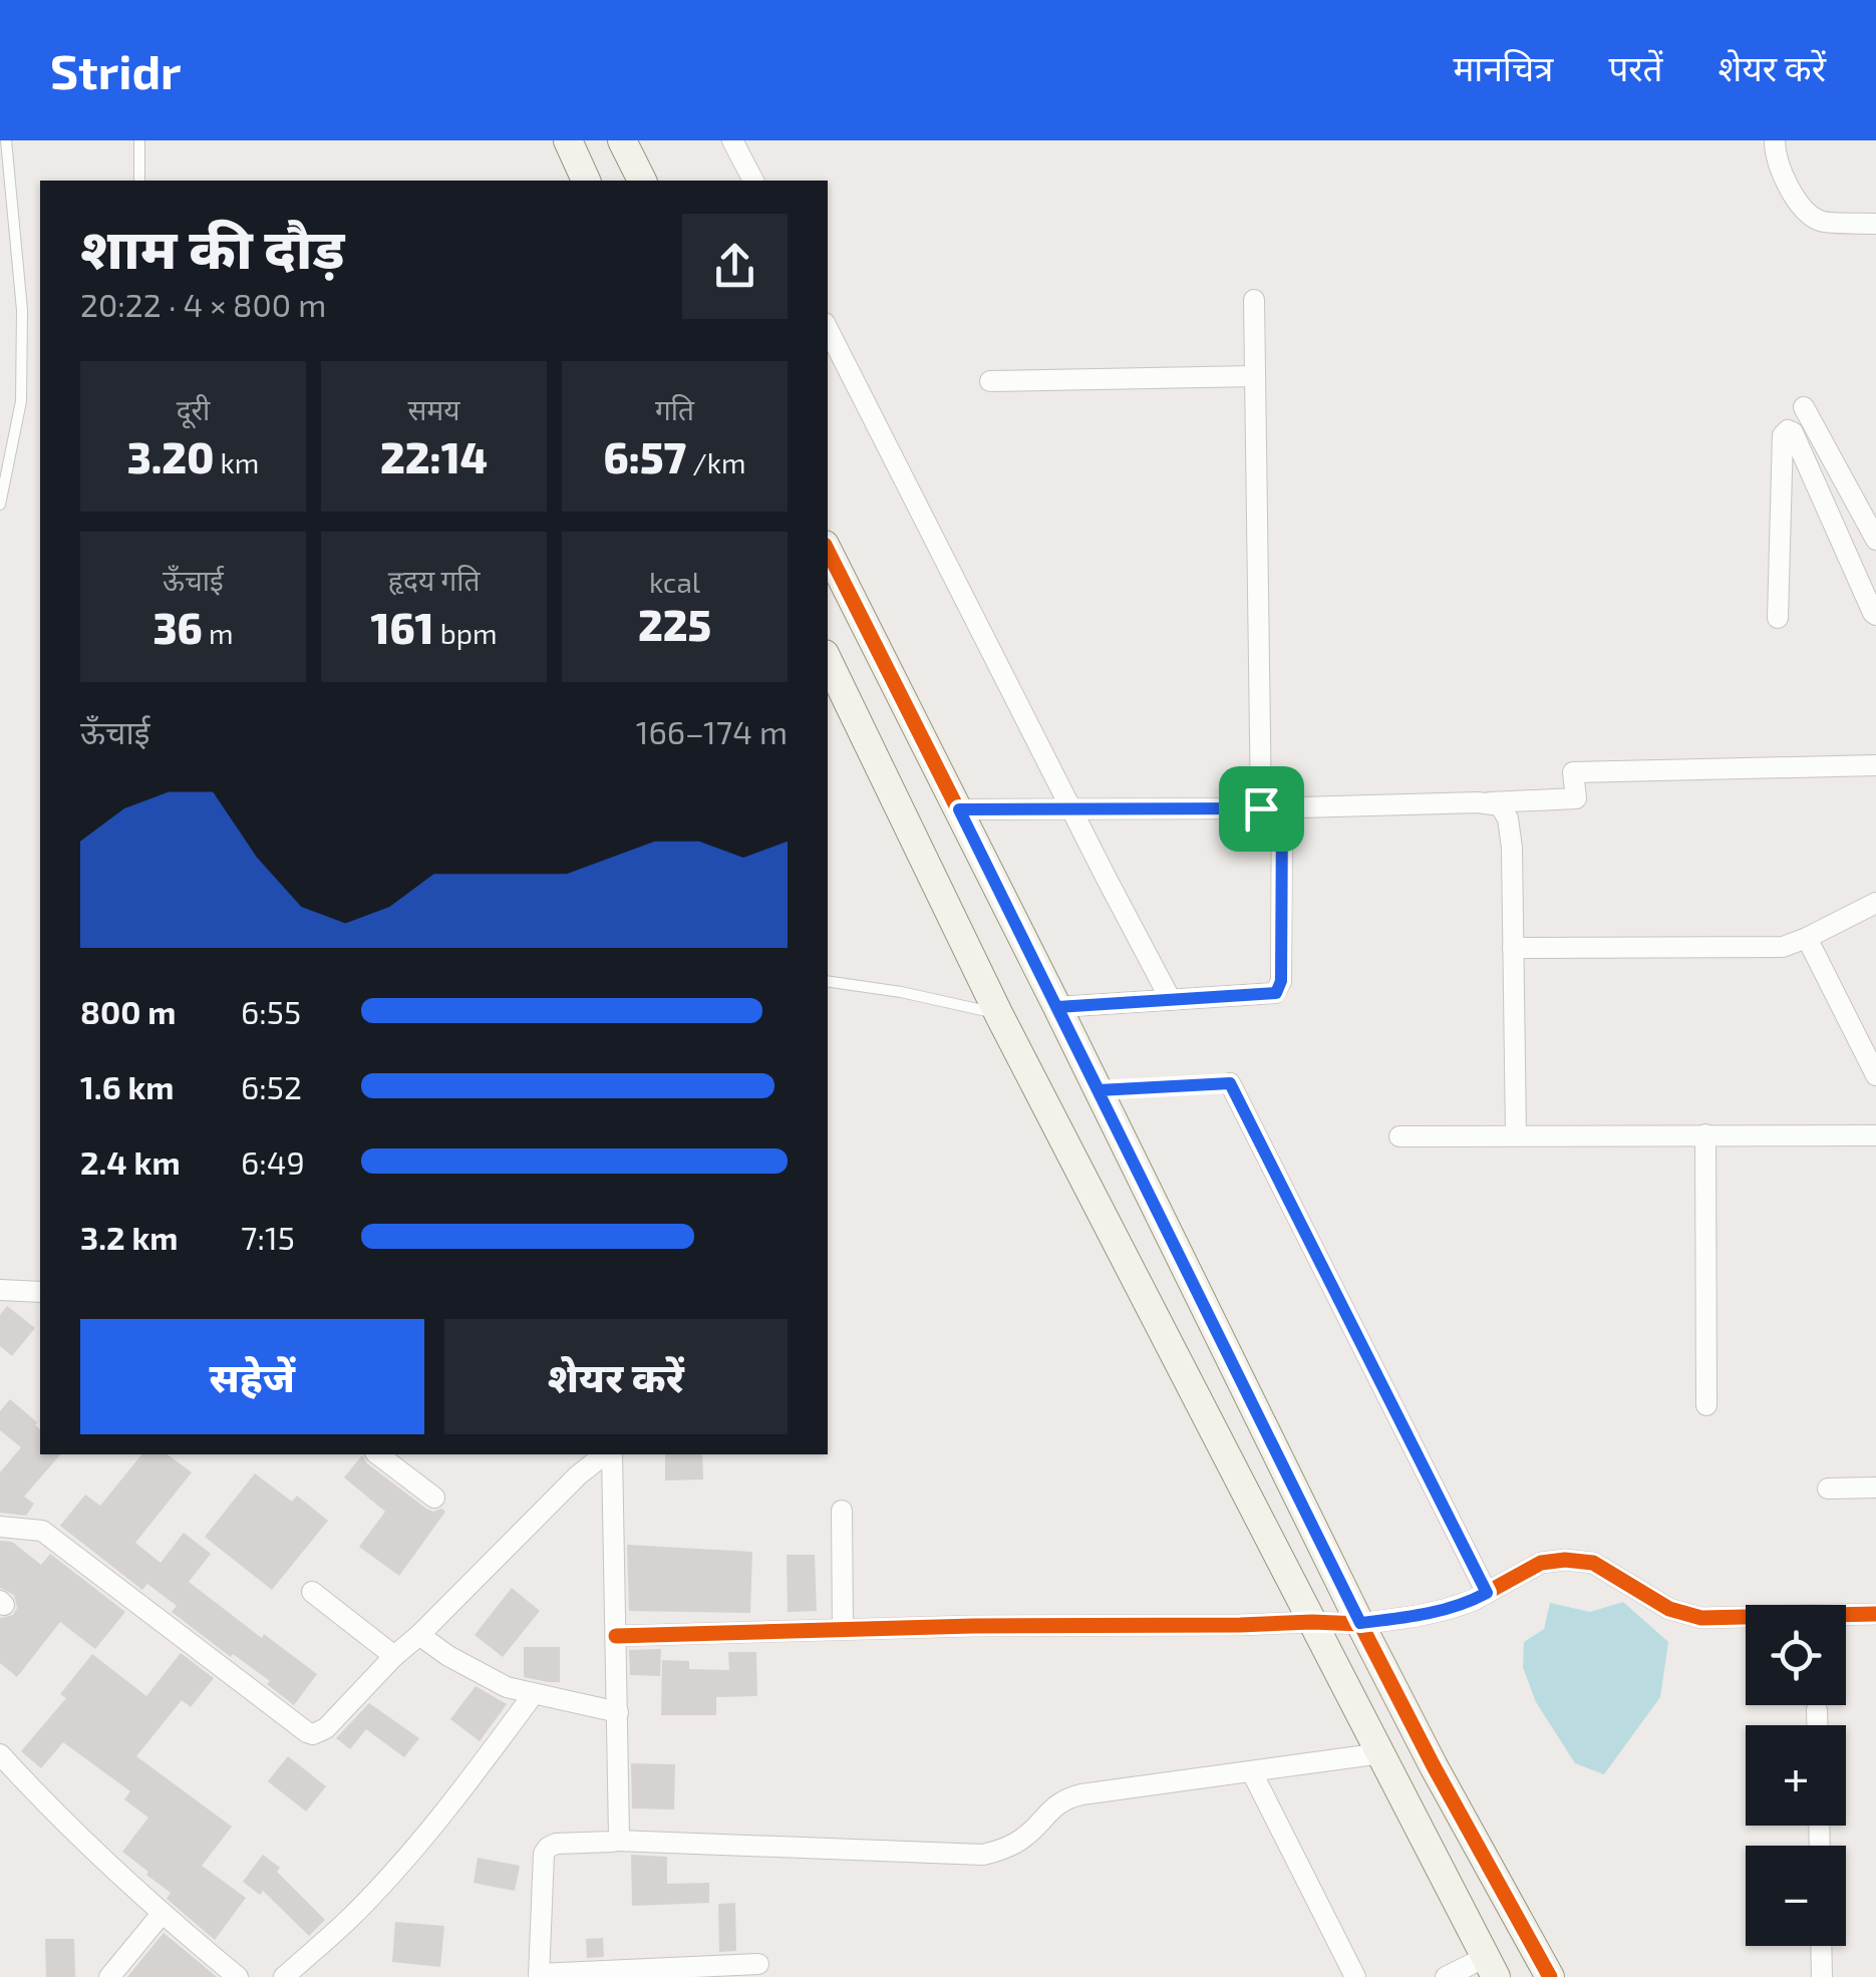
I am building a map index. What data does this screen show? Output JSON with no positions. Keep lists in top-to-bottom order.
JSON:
{
  "page": {
    "header": "Stridr",
    "nav": ["मानचित्र", "परतें", "शेयर करें"],
    "heading": ["शाम की दौड़", "20:22 · 4 × 800 m"],
    "stats": [
      ["दूरी", "3.20 km"],
      ["समय", "22:14"],
      ["गति", "6:57 /km"],
      ["ऊँचाई", "36 m"],
      ["हृदय गति", "161 bpm"],
      ["kcal", "225"]
    ],
    "chart": ["ऊँचाई", "166–174 m"],
    "list": [
      {
        "name": "800 m",
        "note": "6:55"
      },
      {
        "name": "1.6 km",
        "note": "6:52"
      },
      {
        "name": "2.4 km",
        "note": "6:49"
      },
      {
        "name": "3.2 km",
        "note": "7:15"
      }
    ],
    "buttons": ["सहेजें", "शेयर करें"],
    "map_buttons": ["+", "−"]
  }
}
